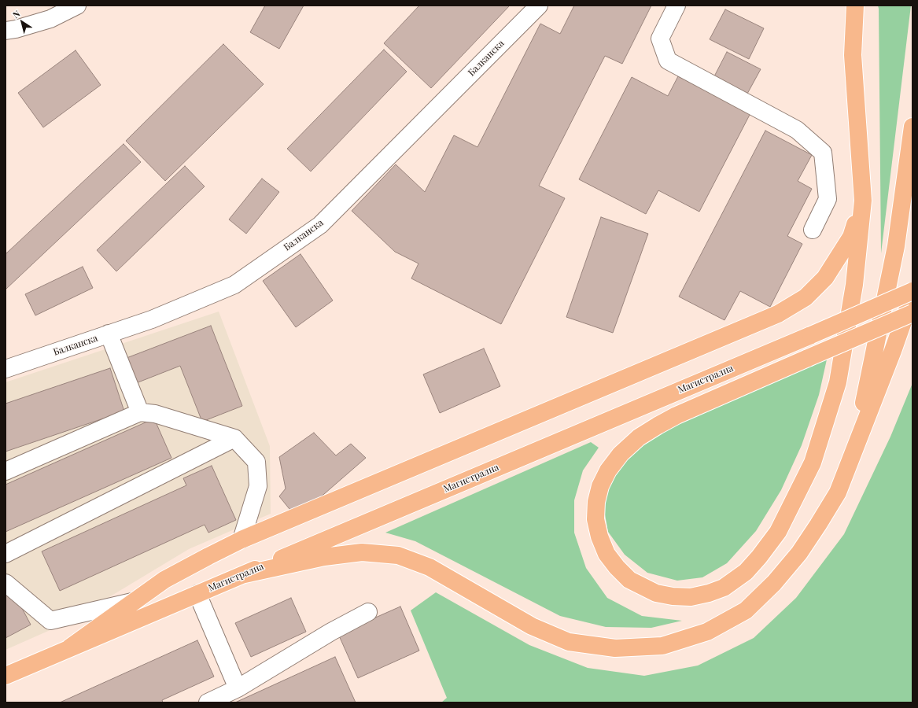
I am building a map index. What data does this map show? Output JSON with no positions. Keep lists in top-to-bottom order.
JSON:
{
  "streets": {
    "main road": ["Магистрална"],
    "lane": ["Балканска"]
  },
  "north": "top left"
}
